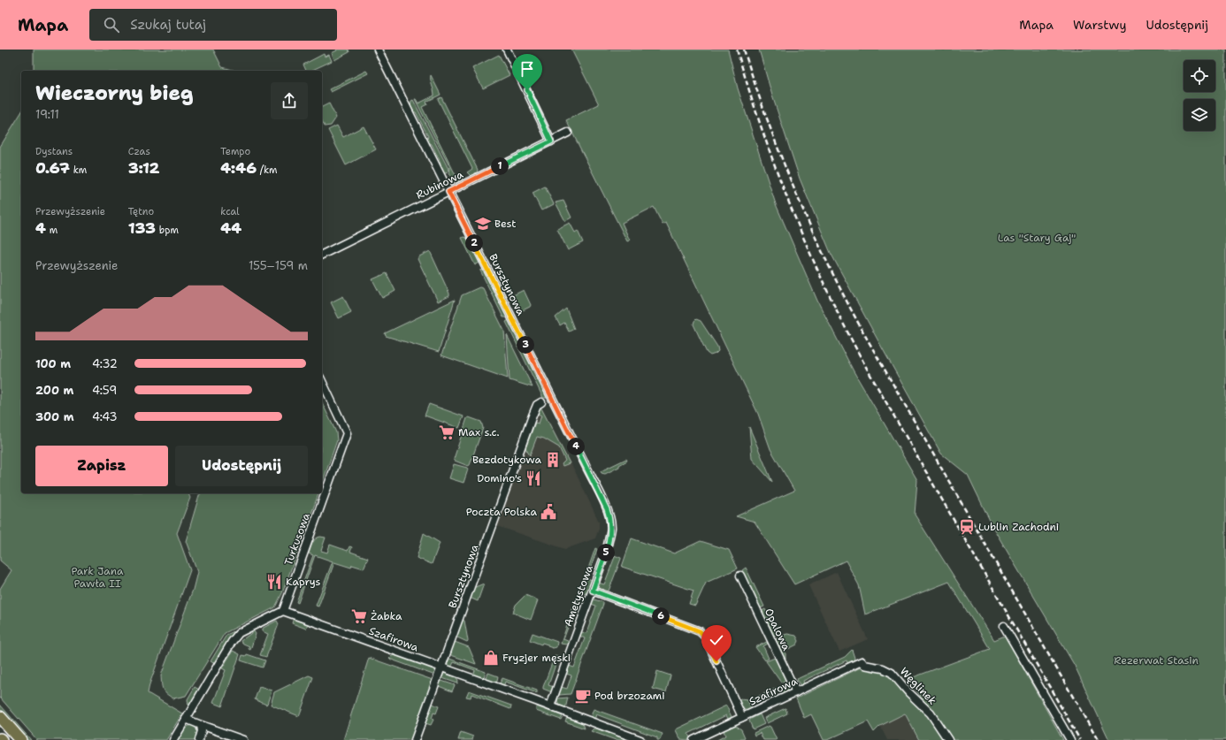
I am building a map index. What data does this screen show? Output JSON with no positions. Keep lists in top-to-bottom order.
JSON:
{
  "streets": {
    "street": [
      "Rubinowa",
      "Bursztynowa",
      "Turkusowa",
      "Ametystowa",
      "Opalowa",
      "Szafirowa",
      "Węglinek"
    ]
  },
  "crossings": [
    ["Rubinowa", "Bursztynowa"],
    ["Bursztynowa", "Ametystowa"],
    ["Bursztynowa", "Szafirowa"],
    ["Turkusowa", "Szafirowa"],
    ["Ametystowa", "Szafirowa"],
    ["Opalowa", "Szafirowa"],
    ["Szafirowa", "Węglinek"]
  ],
  "parks": ["Las \"Stary Gaj\"", "Park Jana Pawła II", "Rezerwat Stasin"],
  "places": {
    "school or university": ["Best"],
    "supermarket": ["Max s.c.", "Żabka"],
    "building": ["Bezdotykowa"],
    "restaurant": ["Domino's", "Kaprys"],
    "public building": ["Poczta Polska"],
    "station": ["Lublin Zachodni"],
    "shop": ["Fryzjer męski"],
    "cafe": ["Pod brzozami"]
  },
  "page": {
    "header": "Mapa",
    "search": "Szukaj tutaj",
    "nav": ["Mapa", "Warstwy", "Udostępnij"],
    "heading": ["Wieczorny bieg", "19:11"],
    "stats": [
      ["Dystans", "0.67 km"],
      ["Czas", "3:12"],
      ["Tempo", "4:46 /km"],
      ["Przewyższenie", "4 m"],
      ["Tętno", "133 bpm"],
      ["kcal", "44"]
    ],
    "pins": [
      "1",
      "2",
      "3",
      "4",
      "5",
      "6"
    ],
    "chart": ["Przewyższenie", "155–159 m"],
    "list": [
      {
        "name": "100 m",
        "note": "4:32"
      },
      {
        "name": "200 m",
        "note": "4:59"
      },
      {
        "name": "300 m",
        "note": "4:43"
      }
    ],
    "buttons": ["Zapisz", "Udostępnij"]
  }
}
